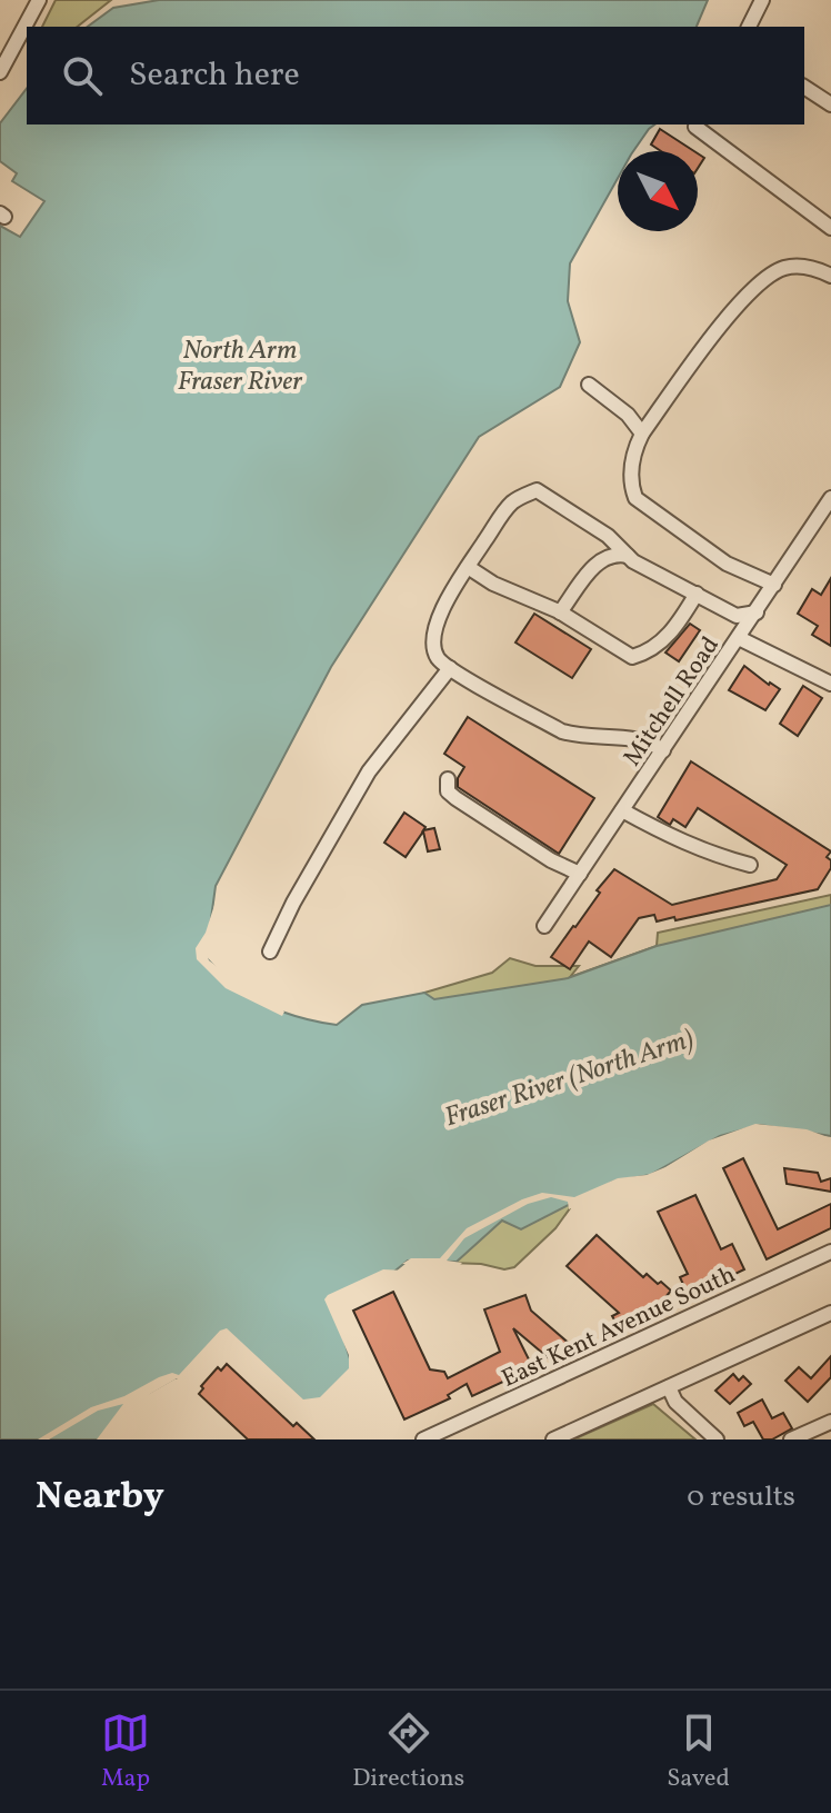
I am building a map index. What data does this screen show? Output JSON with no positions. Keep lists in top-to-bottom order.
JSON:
{
  "streets": {
    "street": ["Mitchell Road", "East Kent Avenue South"]
  },
  "water": ["North Arm Fraser River", "Fraser River (North Arm)"],
  "north": "bottom right",
  "page": {
    "search": "Search here",
    "heading": ["Nearby", "0 results"],
    "nav": ["Map", "Directions", "Saved"]
  }
}
